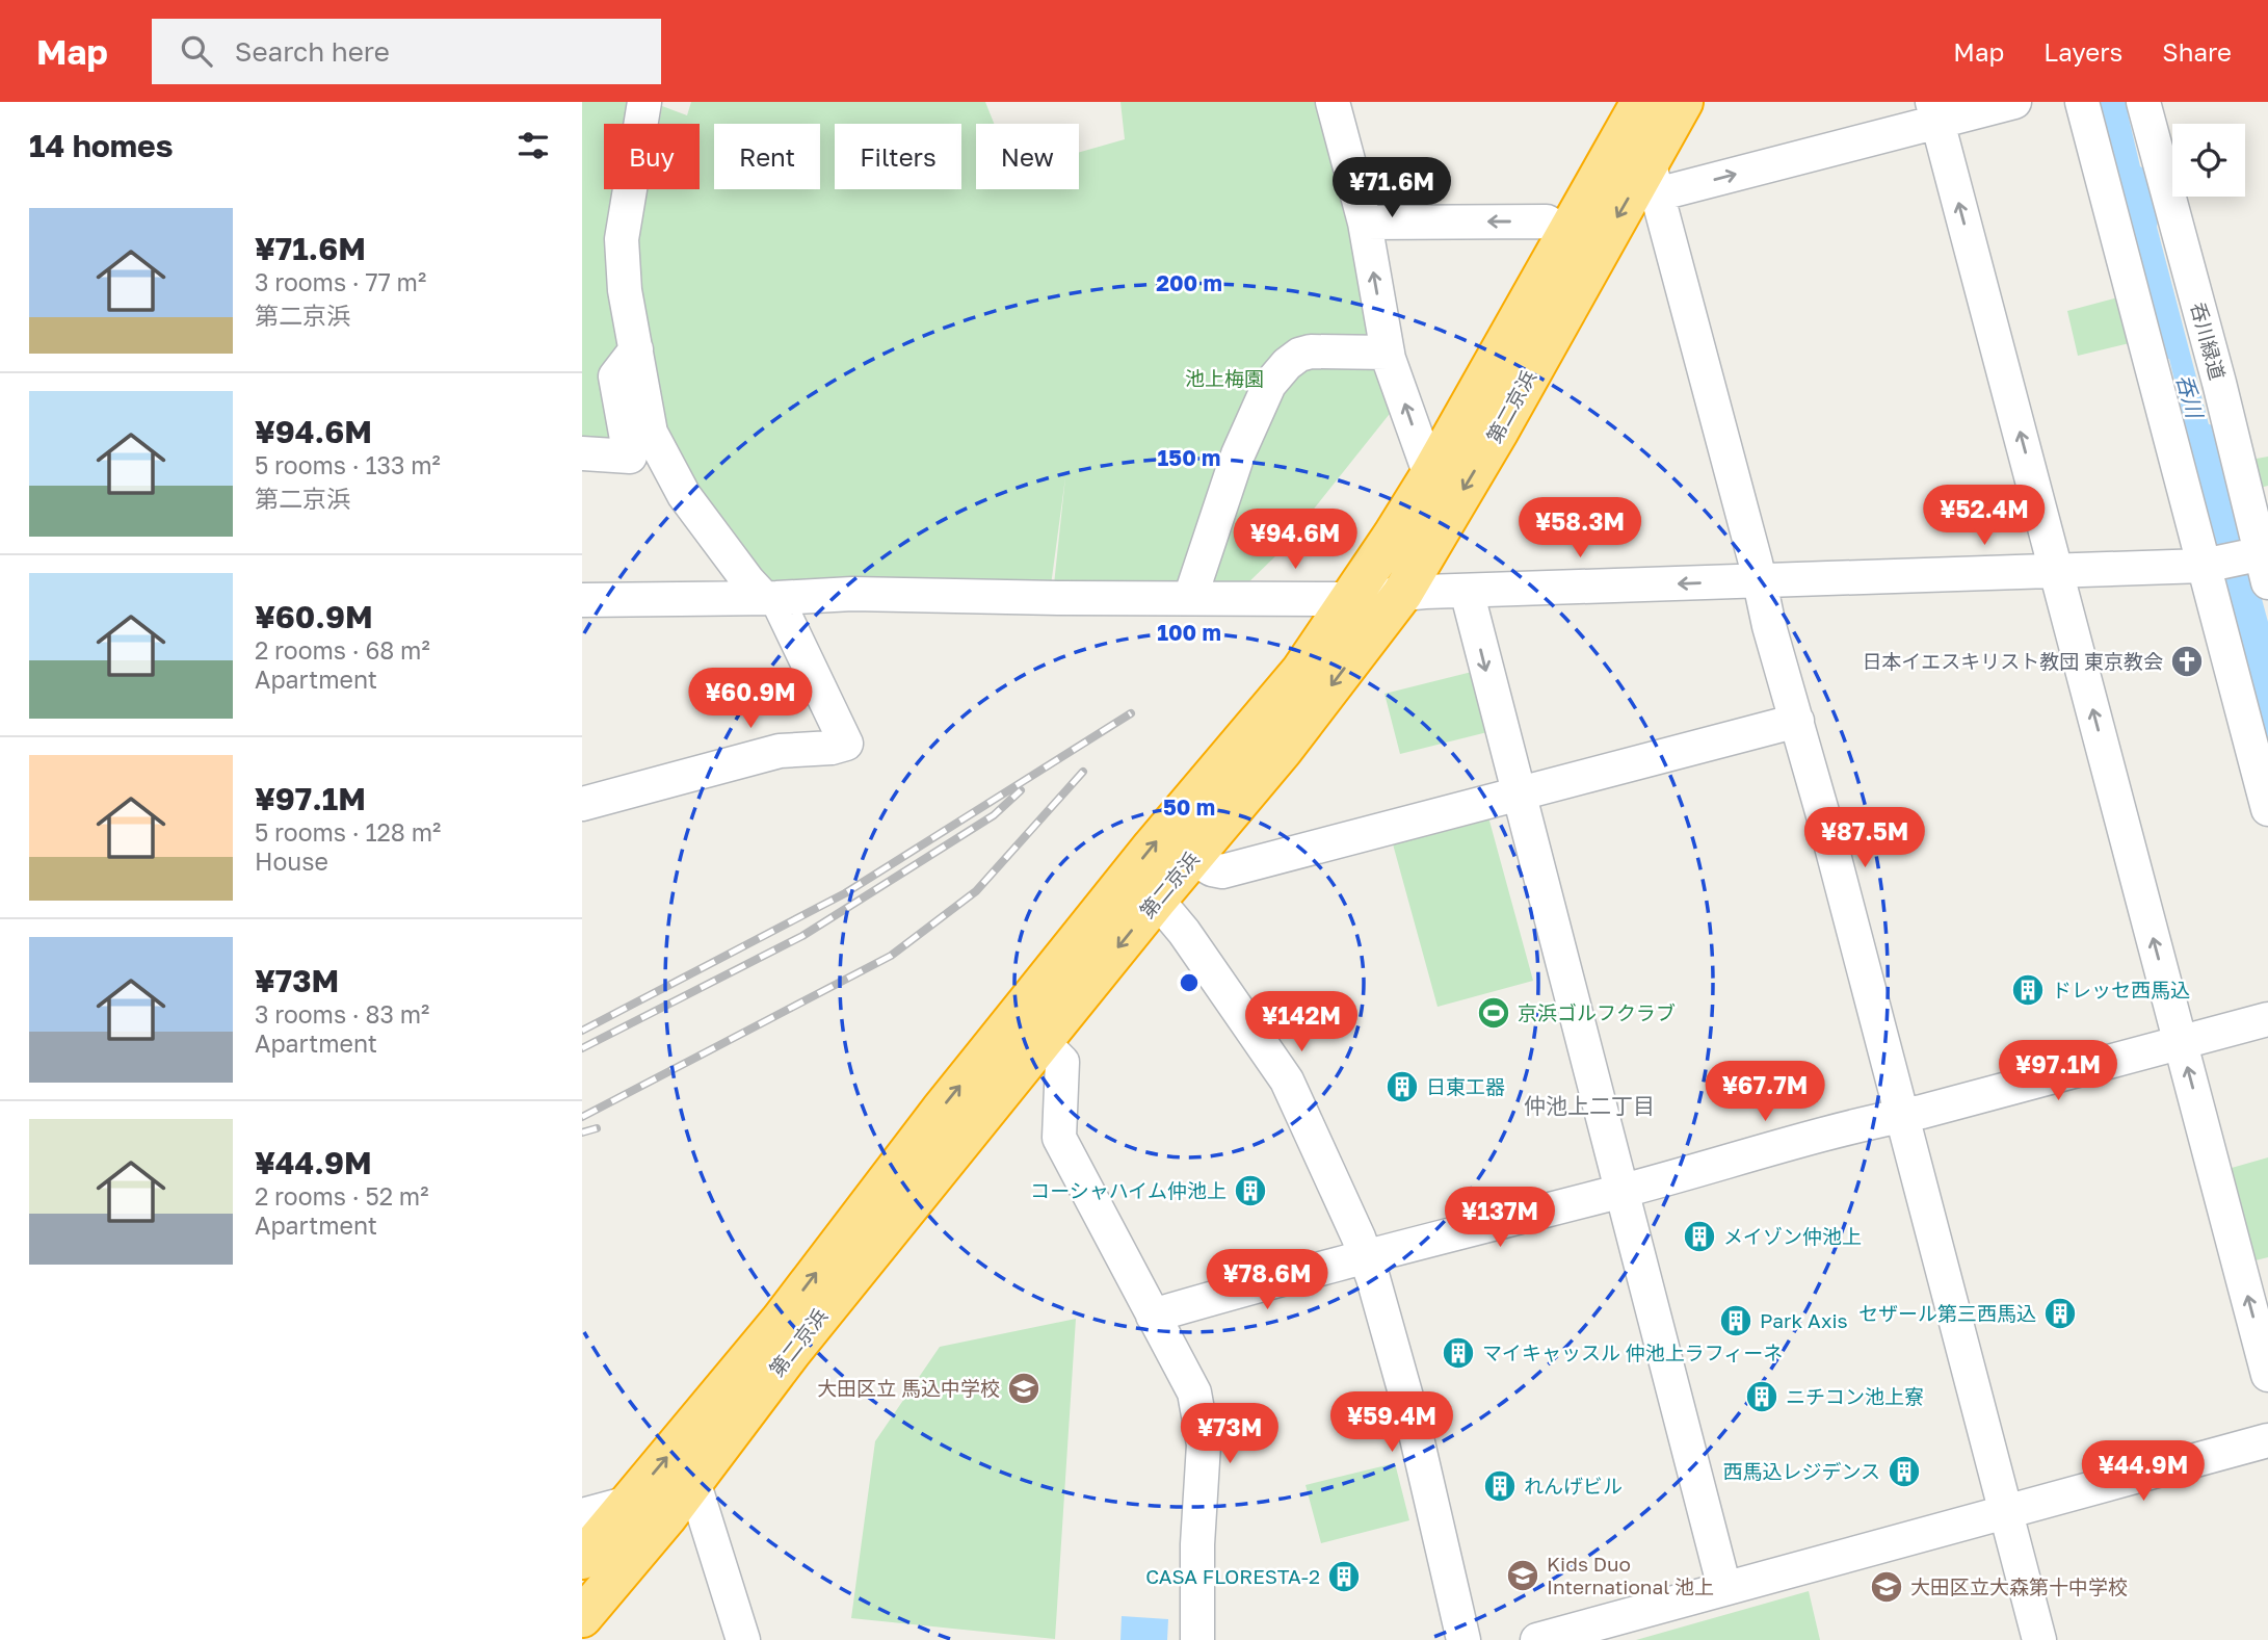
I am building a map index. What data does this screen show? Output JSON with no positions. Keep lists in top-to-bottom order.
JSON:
{
  "streets": {
    "highway": ["第二京浜"],
    "street": ["呑川緑道"]
  },
  "districts": ["仲池上二丁目"],
  "water": ["呑川"],
  "parks": ["池上梅園"],
  "places": {
    "church": ["日本イエスキリスト教団 東京教会"],
    "building": [
      "ドレッセ西馬込",
      "日東工器",
      "コーシャハイム仲池上",
      "メイゾン仲池上",
      "セザール第三西馬込",
      "Park Axis",
      "マイキャッスル 仲池上ラフィーネ",
      "ニチコン池上寮",
      "西馬込レジデンス",
      "れんげビル",
      "CASA FLORESTA-2"
    ],
    "sports": ["京浜ゴルフクラブ"],
    "school or university": ["大田区立 馬込中学校", "Kids Duo International 池上", "大田区立大森第十中学校"]
  },
  "page": {
    "header": "Map",
    "search": "Search here",
    "nav": ["Map", "Layers", "Share"],
    "heading": "14 homes",
    "chip": [
      "Buy",
      "Rent",
      "Filters",
      "New"
    ],
    "price": [
      "¥71.6M",
      "¥52.4M",
      "¥58.3M",
      "¥94.6M",
      "¥60.9M",
      "¥87.5M",
      "¥142M",
      "¥97.1M",
      "¥67.7M",
      "¥137M",
      "¥78.6M",
      "¥59.4M",
      "¥73M",
      "¥44.9M"
    ],
    "list": [
      {
        "name": "¥71.6M",
        "note": "3 rooms · 77 m² · 第二京浜"
      },
      {
        "name": "¥94.6M",
        "note": "5 rooms · 133 m² · 第二京浜"
      },
      {
        "name": "¥60.9M",
        "note": "2 rooms · 68 m² · Apartment"
      },
      {
        "name": "¥97.1M",
        "note": "5 rooms · 128 m² · House"
      },
      {
        "name": "¥73M",
        "note": "3 rooms · 83 m² · Apartment"
      },
      {
        "name": "¥44.9M",
        "note": "2 rooms · 52 m² · Apartment"
      }
    ]
  },
  "rings": [
    "200 m",
    "150 m",
    "100 m",
    "50 m"
  ]
}
